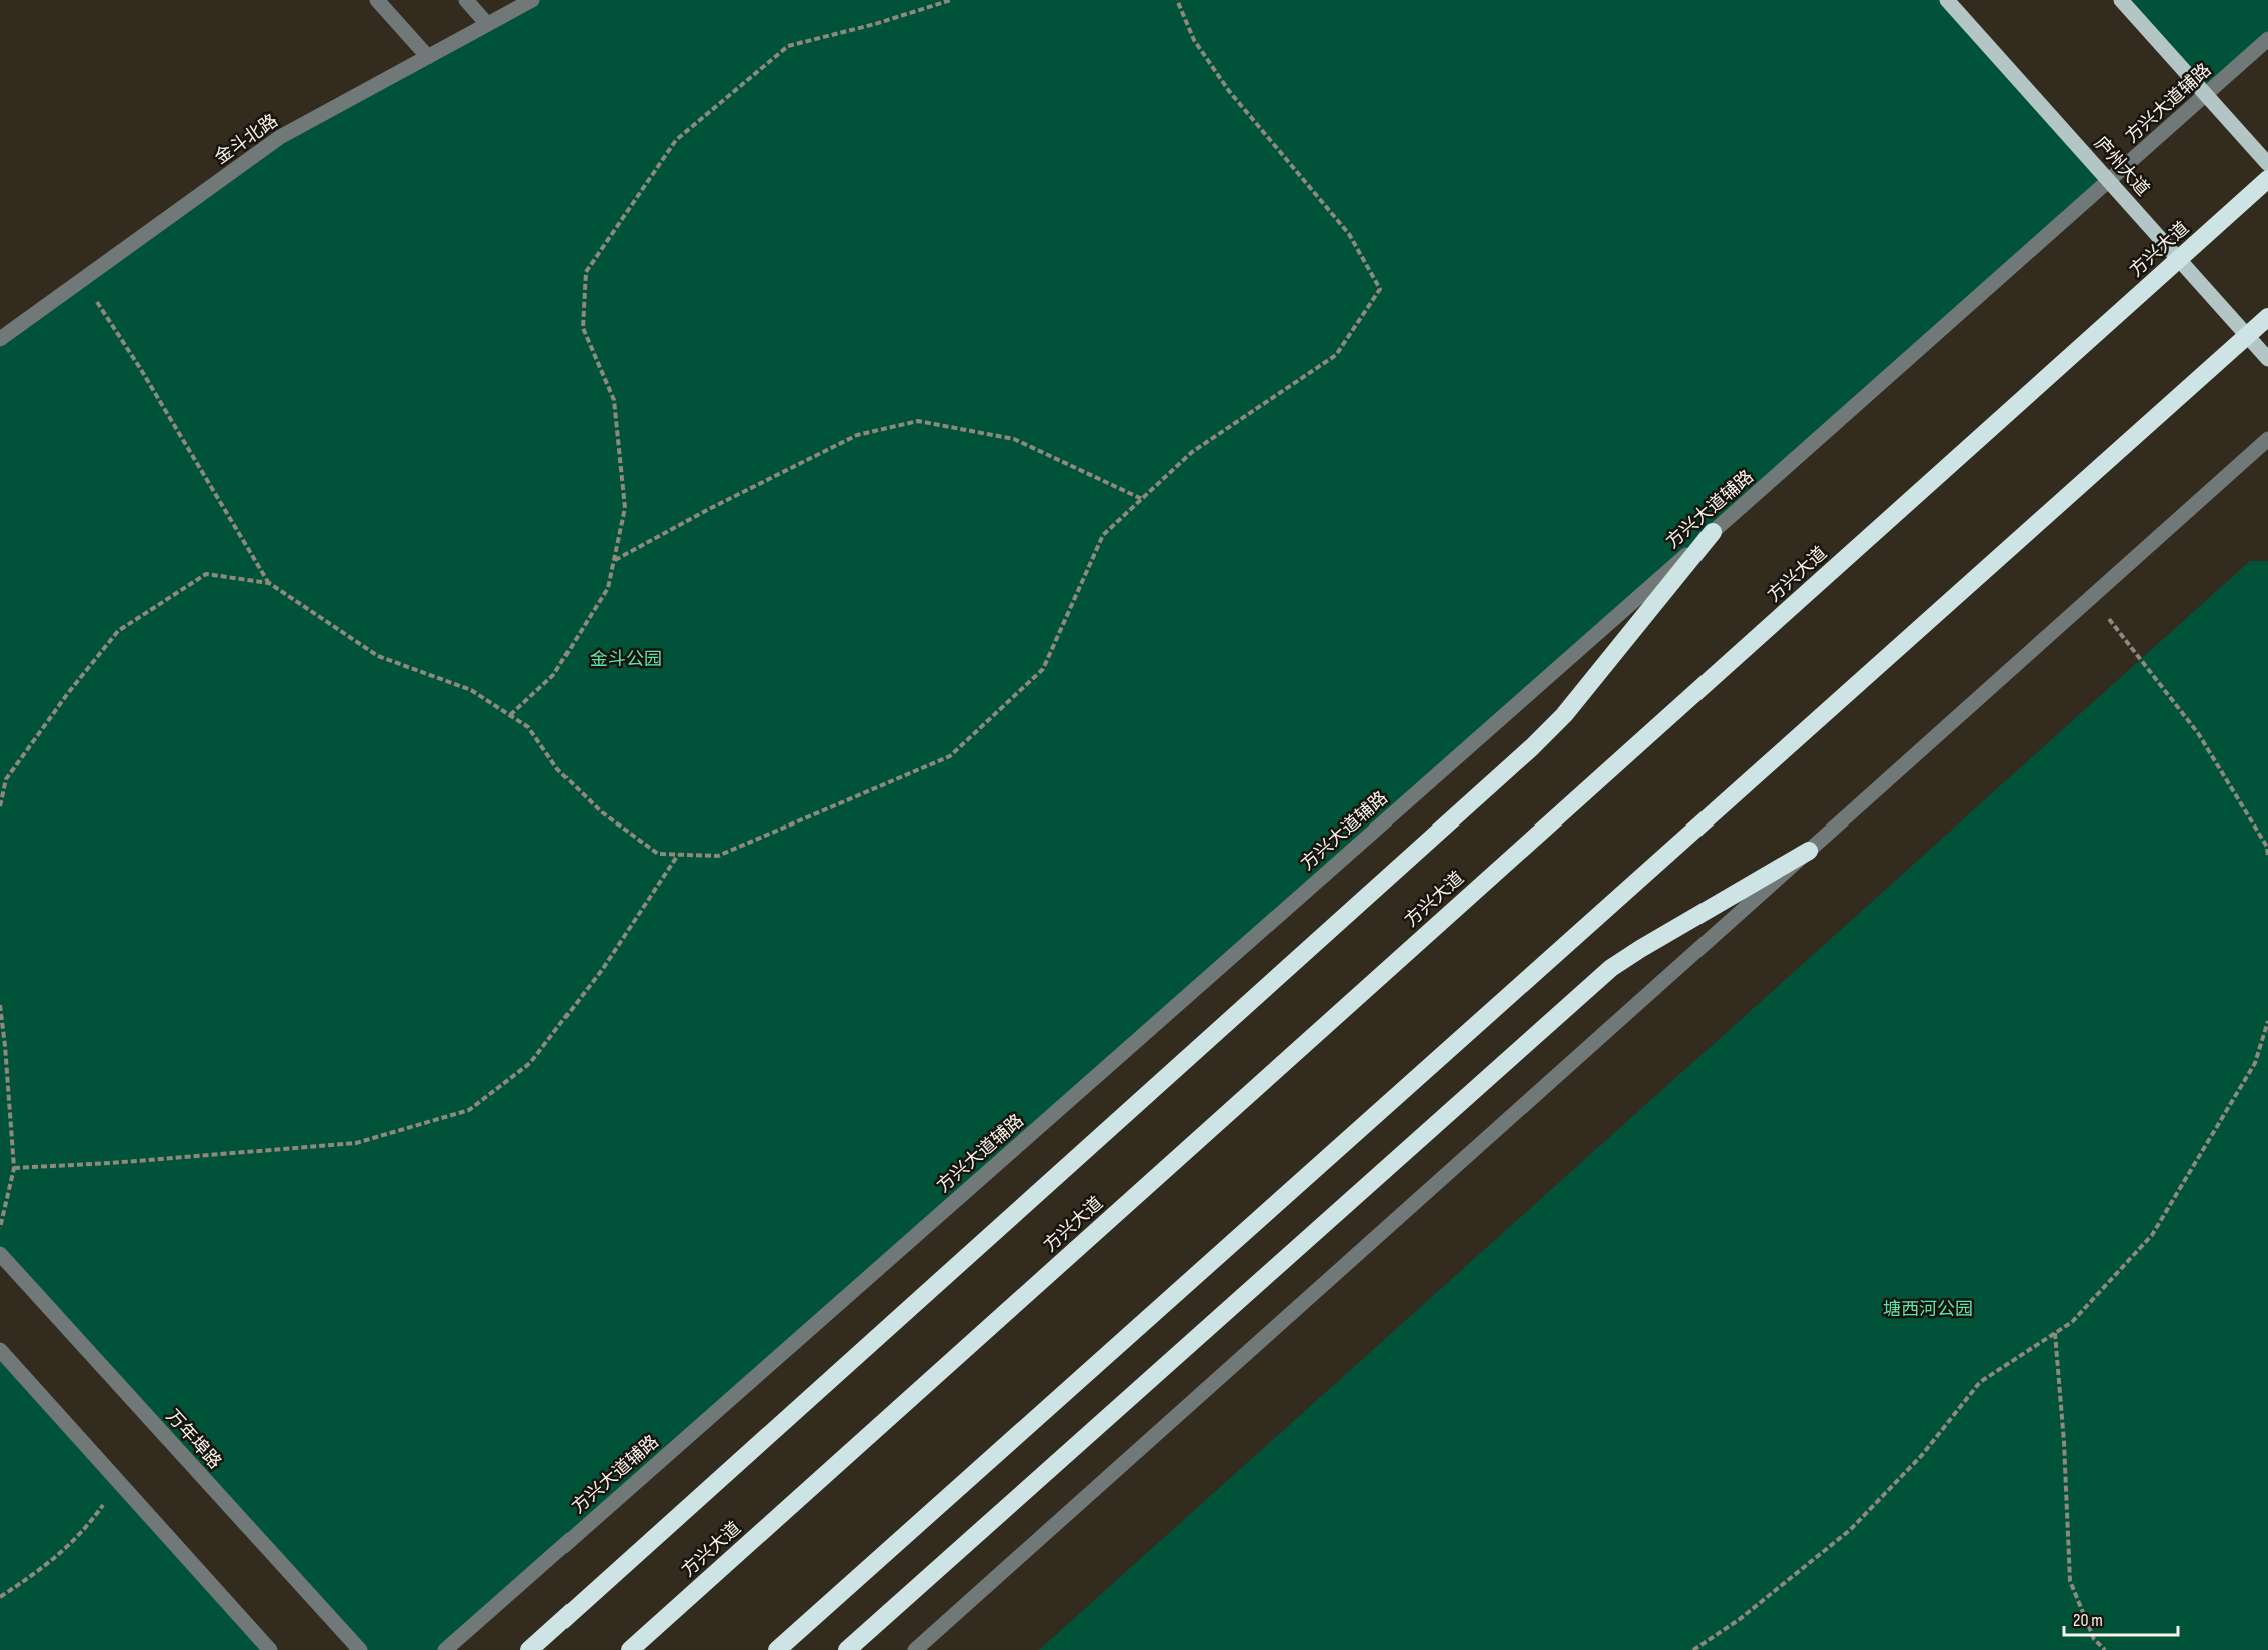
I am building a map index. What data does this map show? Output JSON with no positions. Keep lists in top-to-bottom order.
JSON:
{
  "streets": {
    "highway": ["方兴大道"],
    "main road": ["庐州大道"],
    "street": ["方兴大道辅路", "金斗北路", "万年埠路"]
  },
  "crossings": [
    ["方兴大道辅路", "庐州大道"]
  ],
  "parks": ["金斗公园", "塘西河公园"],
  "scale_bar": "20 m"
}
